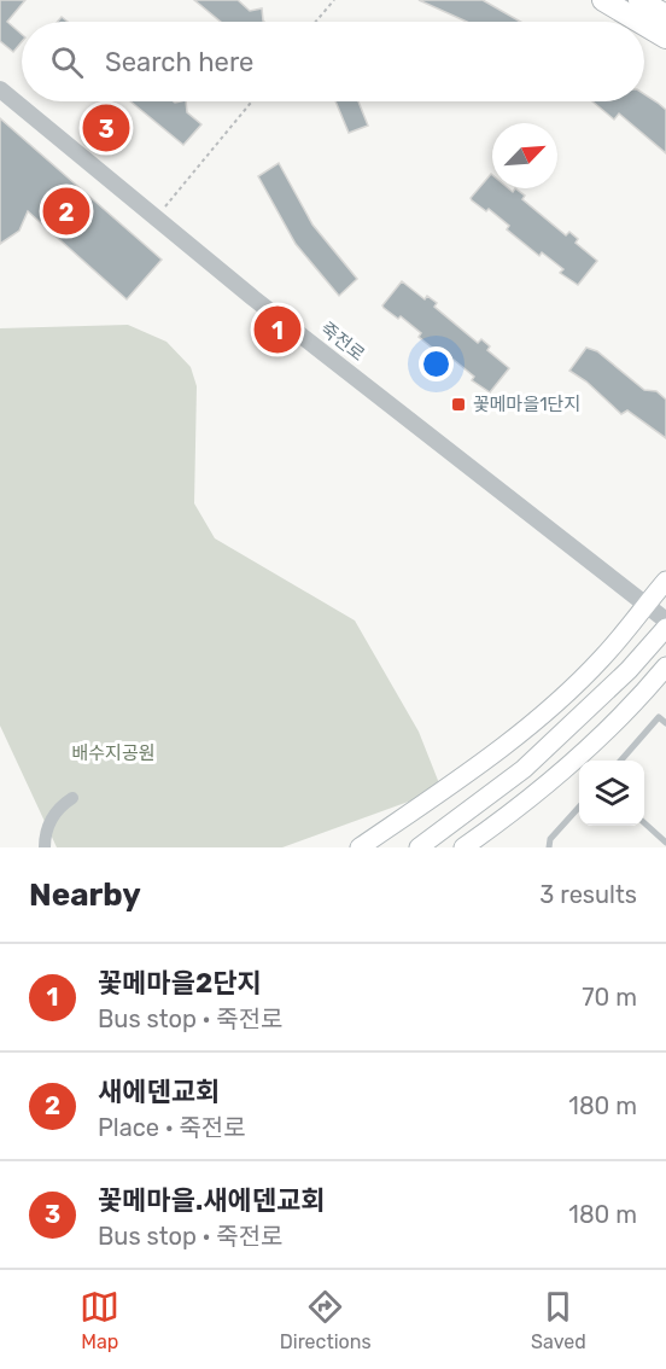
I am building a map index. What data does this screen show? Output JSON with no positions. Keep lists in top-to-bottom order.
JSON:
{
  "streets": {
    "street": ["죽전로"]
  },
  "parks": ["배수지공원"],
  "places": {
    "transit": ["꽃메마을1단지"]
  },
  "north": "top right",
  "page": {
    "search": "Search here",
    "pins": ["3", "2", "1"],
    "heading": ["Nearby", "3 results"],
    "list": [
      {
        "mark": "1",
        "name": "꽃메마을2단지",
        "note": "Bus stop · 죽전로",
        "value": "70 m"
      },
      {
        "mark": "2",
        "name": "새에덴교회",
        "note": "Place · 죽전로",
        "value": "180 m"
      },
      {
        "mark": "3",
        "name": "꽃메마을.새에덴교회",
        "note": "Bus stop · 죽전로",
        "value": "180 m"
      }
    ],
    "nav": ["Map", "Directions", "Saved"]
  }
}
